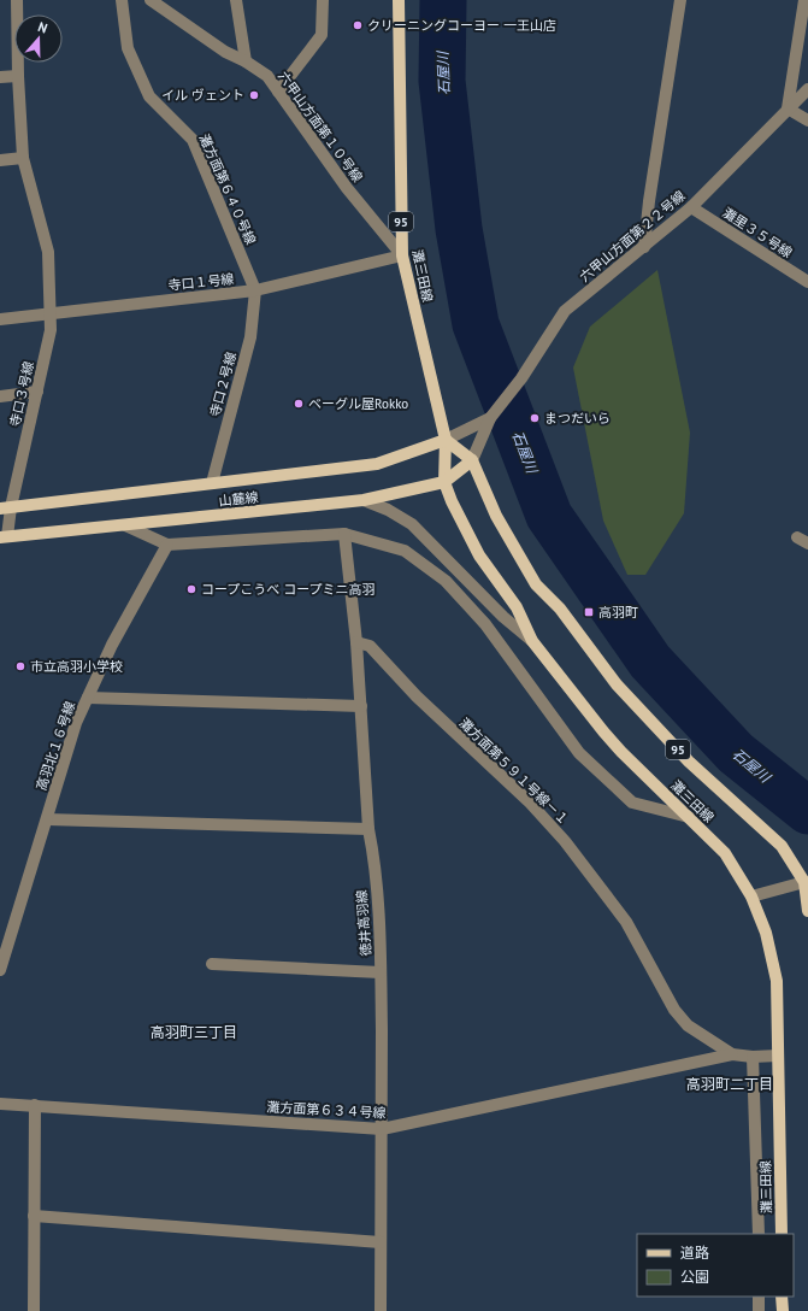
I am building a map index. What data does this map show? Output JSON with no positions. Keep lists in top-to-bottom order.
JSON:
{
  "streets": {
    "main road": ["95", "灘三田線", "山麓線"],
    "street": [
      "六甲山方面第１０号線",
      "灘方面第６４０号線",
      "灘里３５号線",
      "六甲山方面第２２号線",
      "寺口１号線",
      "寺口２号線",
      "寺口３号線",
      "高羽北１６号線",
      "灘方面第５９１号線－１",
      "徳井高羽線",
      "灘方面第６３４号線"
    ]
  },
  "crossings": [
    ["六甲山方面第１０号線", "灘三田線"],
    ["六甲山方面第１０号線", "寺口１号線"],
    ["灘方面第６４０号線", "寺口１号線"],
    ["灘方面第６４０号線", "寺口２号線"],
    ["灘里３５号線", "六甲山方面第２２号線"],
    ["灘三田線", "寺口１号線"],
    ["灘三田線", "山麓線"],
    ["灘三田線", "灘方面第５９１号線－１"],
    ["寺口１号線", "寺口２号線"],
    ["寺口１号線", "寺口３号線"],
    ["寺口２号線", "山麓線"],
    ["寺口３号線", "山麓線"],
    ["灘方面第５９１号線－１", "徳井高羽線"],
    ["灘方面第５９１号線－１", "灘方面第６３４号線"],
    ["徳井高羽線", "灘方面第６３４号線"]
  ],
  "districts": ["高羽町三丁目", "高羽町二丁目"],
  "water": ["石屋川"],
  "places": {
    "other": [
      "クリーニングコーヨー 一王山店",
      "イル ヴェント",
      "ベーグル屋Rokko",
      "まつだいら",
      "コープこうべ コープミニ高羽",
      "市立高羽小学校"
    ],
    "transit": ["高羽町"]
  },
  "legend": ["道路", "公園"],
  "north": "top"
}
